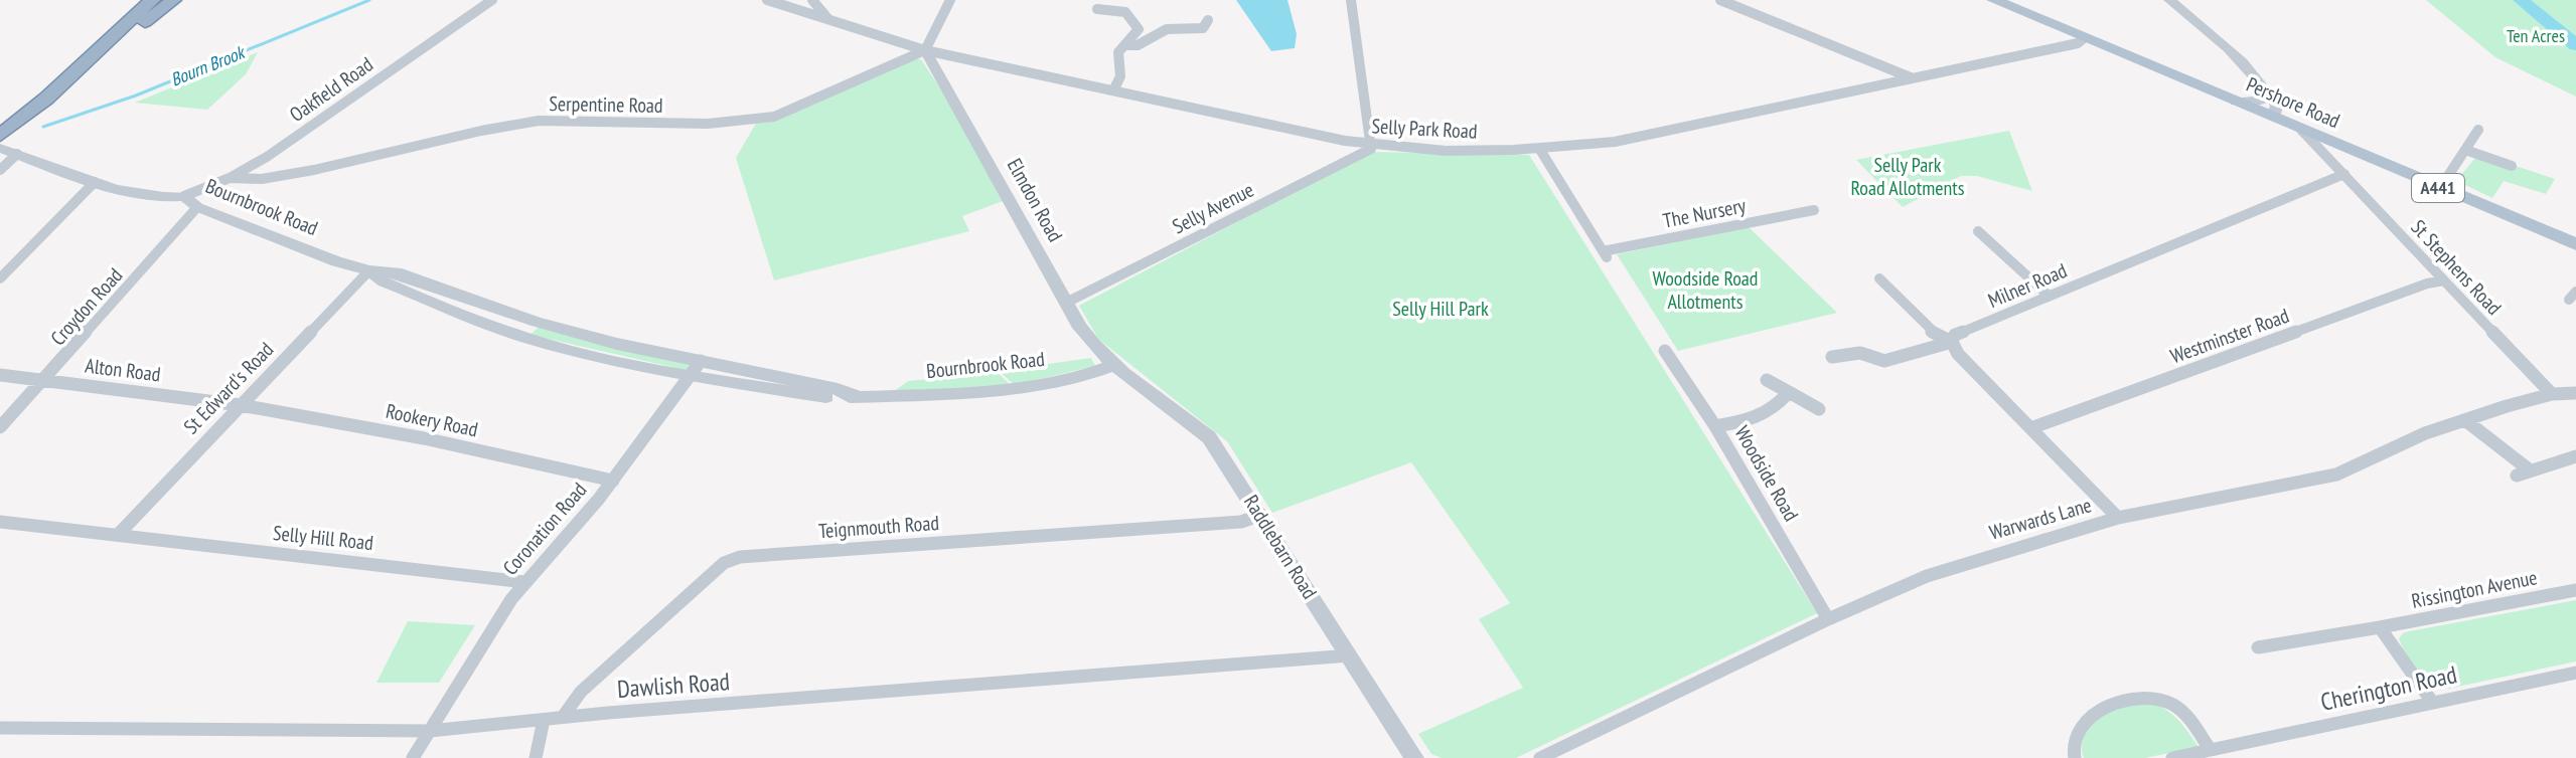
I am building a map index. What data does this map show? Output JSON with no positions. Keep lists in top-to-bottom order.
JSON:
{
  "streets": {
    "main road": ["Pershore Road", "A441"],
    "street": [
      "Oakfield Road",
      "Serpentine Road",
      "Selly Park Road",
      "Elmdon Road",
      "Bournbrook Road",
      "Selly Avenue",
      "The Nursery",
      "St Stephens Road",
      "Milner Road",
      "Croydon Road",
      "Westminster Road",
      "Alton Road",
      "St Edward's Road",
      "Rookery Road",
      "Woodside Road",
      "Warwards Lane",
      "Teignmouth Road",
      "Coronation Road",
      "Selly Hill Road",
      "Raddlebarn Road",
      "Rissington Avenue",
      "Dawlish Road",
      "Cherington Road"
    ]
  },
  "crossings": [
    ["Oakfield Road", "Serpentine Road"],
    ["Oakfield Road", "Bournbrook Road"],
    ["Pershore Road", "Selly Park Road"],
    ["Pershore Road", "St Stephens Road"],
    ["Serpentine Road", "Selly Park Road"],
    ["Serpentine Road", "Elmdon Road"],
    ["Selly Park Road", "Elmdon Road"],
    ["Selly Park Road", "Selly Avenue"],
    ["Selly Park Road", "The Nursery"],
    ["Elmdon Road", "Bournbrook Road"],
    ["Elmdon Road", "Selly Avenue"],
    ["Elmdon Road", "Raddlebarn Road"],
    ["Bournbrook Road", "Croydon Road"],
    ["Bournbrook Road", "St Edward's Road"],
    ["Bournbrook Road", "Coronation Road"],
    ["Bournbrook Road", "Raddlebarn Road"],
    ["St Stephens Road", "Milner Road"],
    ["St Stephens Road", "Westminster Road"],
    ["St Stephens Road", "Warwards Lane"],
    ["Croydon Road", "Alton Road"],
    ["Alton Road", "St Edward's Road"],
    ["Alton Road", "Rookery Road"],
    ["St Edward's Road", "Rookery Road"],
    ["St Edward's Road", "Selly Hill Road"],
    ["Rookery Road", "Coronation Road"],
    ["Woodside Road", "Warwards Lane"],
    ["Teignmouth Road", "Raddlebarn Road"],
    ["Teignmouth Road", "Dawlish Road"],
    ["Coronation Road", "Selly Hill Road"],
    ["Coronation Road", "Dawlish Road"],
    ["Raddlebarn Road", "Dawlish Road"]
  ],
  "water": ["Bourn Brook"],
  "parks": [
    "Ten Acres",
    "Selly Park Road Allotments",
    "Woodside Road Allotments",
    "Selly Hill Park"
  ]
}
